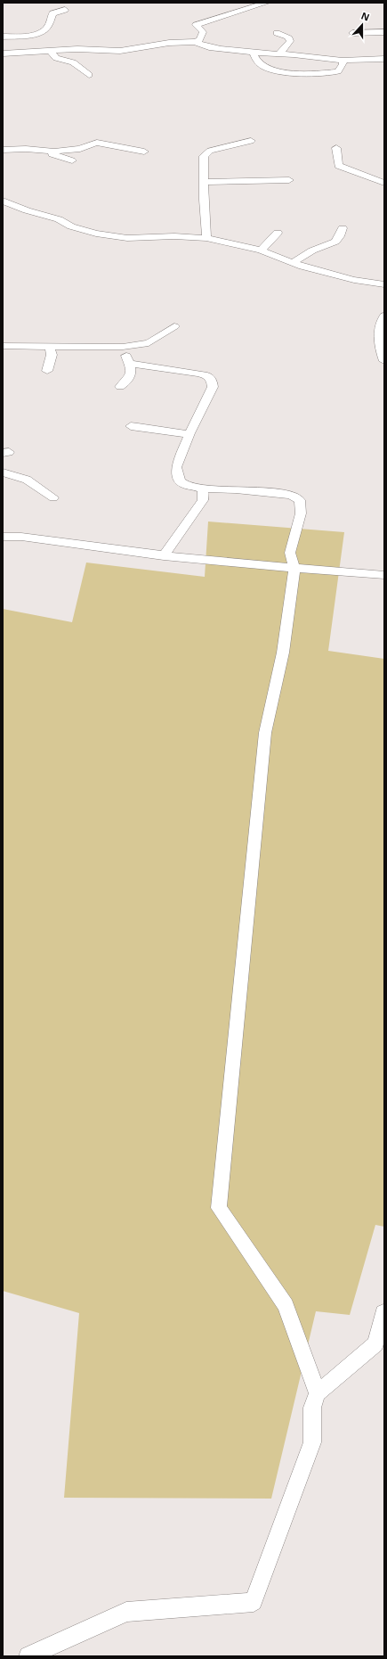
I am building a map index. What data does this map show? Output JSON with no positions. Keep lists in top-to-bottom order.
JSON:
{
  "north": "top"
}
